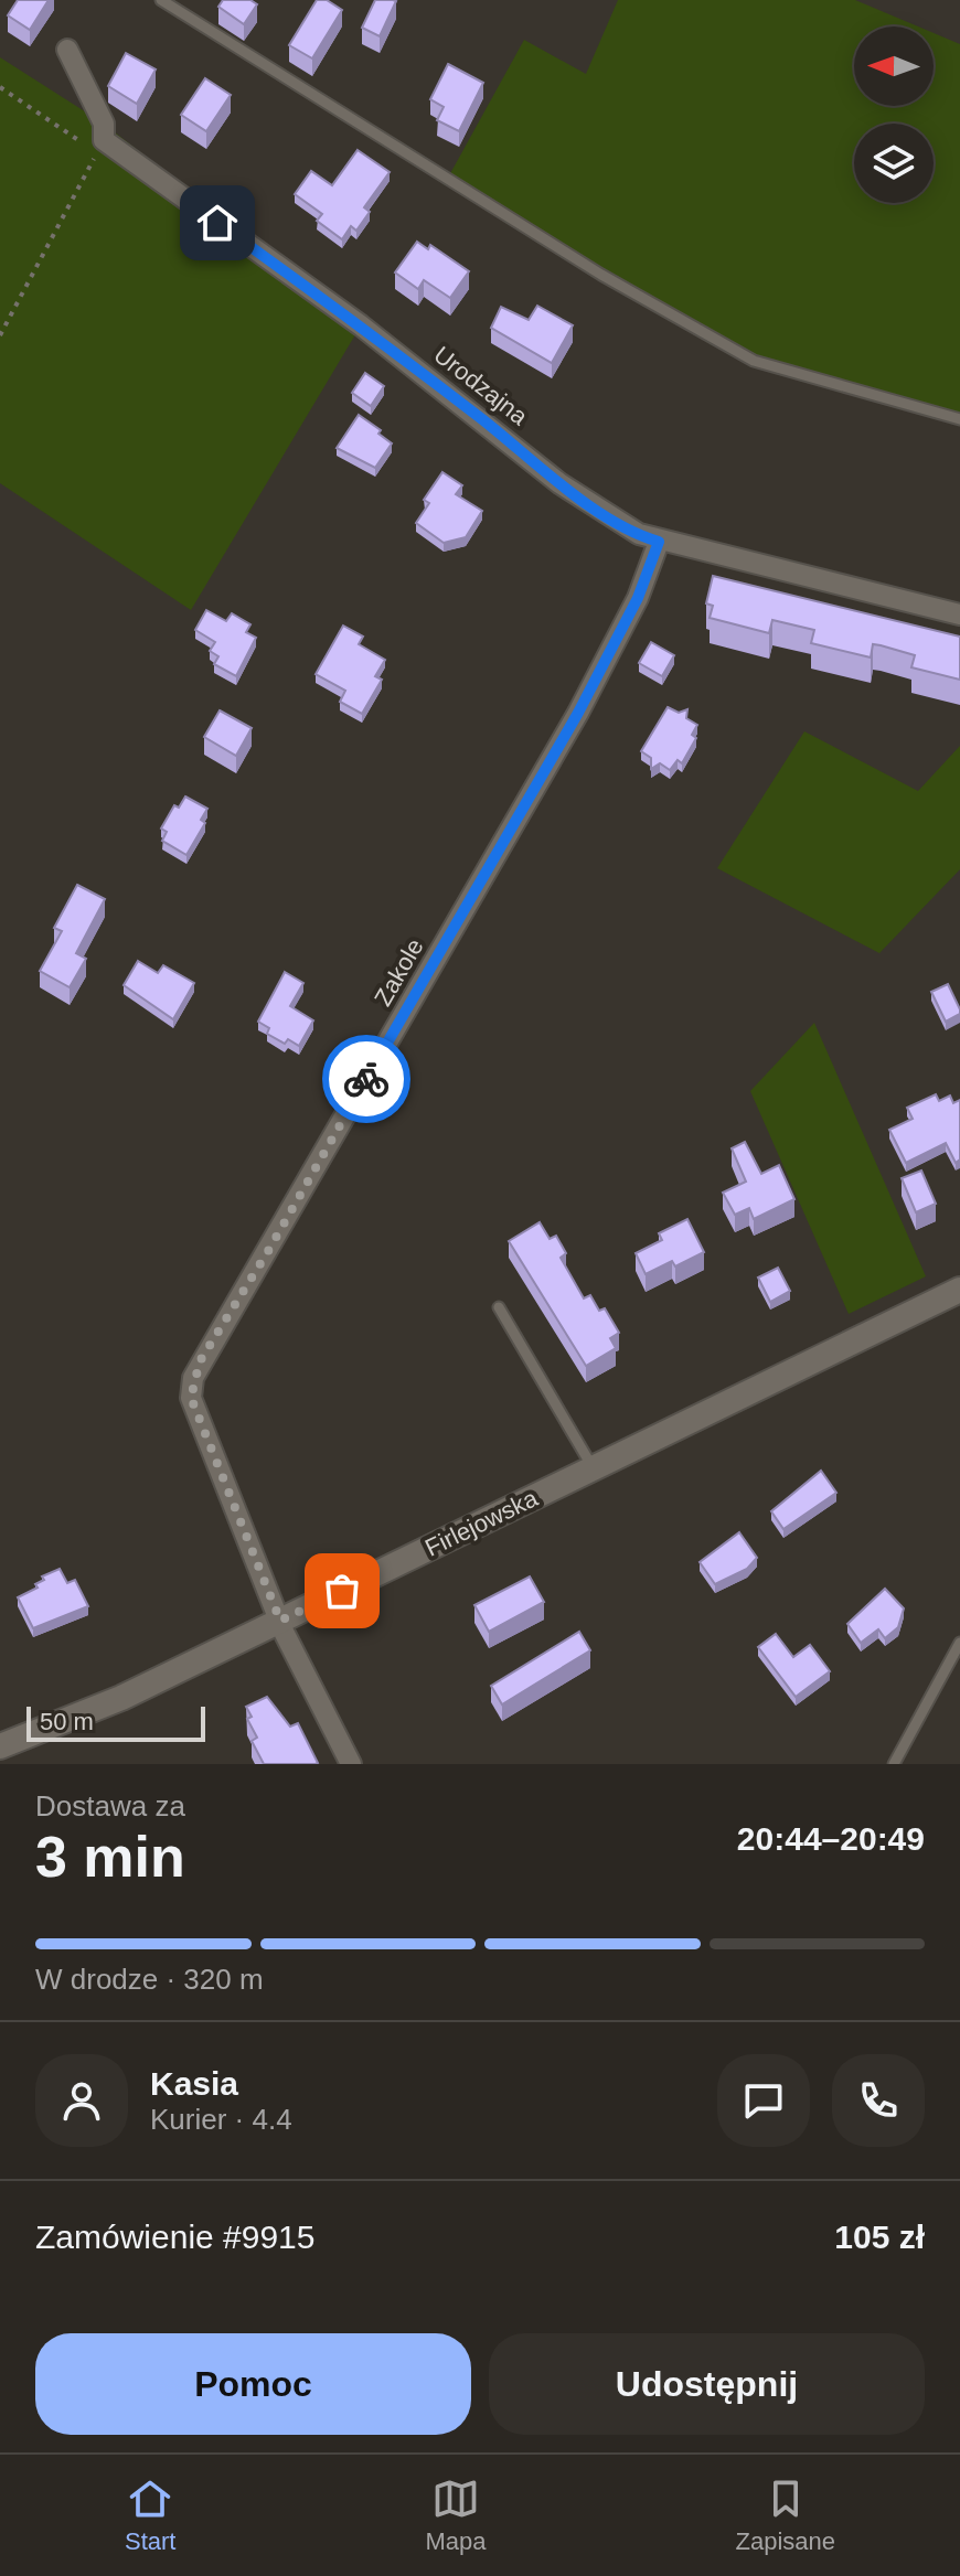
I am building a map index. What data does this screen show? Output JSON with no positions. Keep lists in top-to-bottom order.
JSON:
{
  "streets": {
    "street": ["Urodzajna", "Zakole", "Firlejowska"]
  },
  "crossings": [
    ["Urodzajna", "Zakole"],
    ["Zakole", "Firlejowska"]
  ],
  "scale_bar": "50 m",
  "north": "left",
  "page": {
    "scale": "50 m",
    "heading": ["3 min", "Dostawa za", "20:44–20:49"],
    "panel": [
      "Kasia",
      "Kurier · 4.4",
      "Zamówienie #9915",
      "105 zł"
    ],
    "bar": "W drodze · 320 m",
    "buttons": ["Pomoc", "Udostępnij"],
    "tabs": ["Start", "Mapa", "Zapisane"]
  }
}
